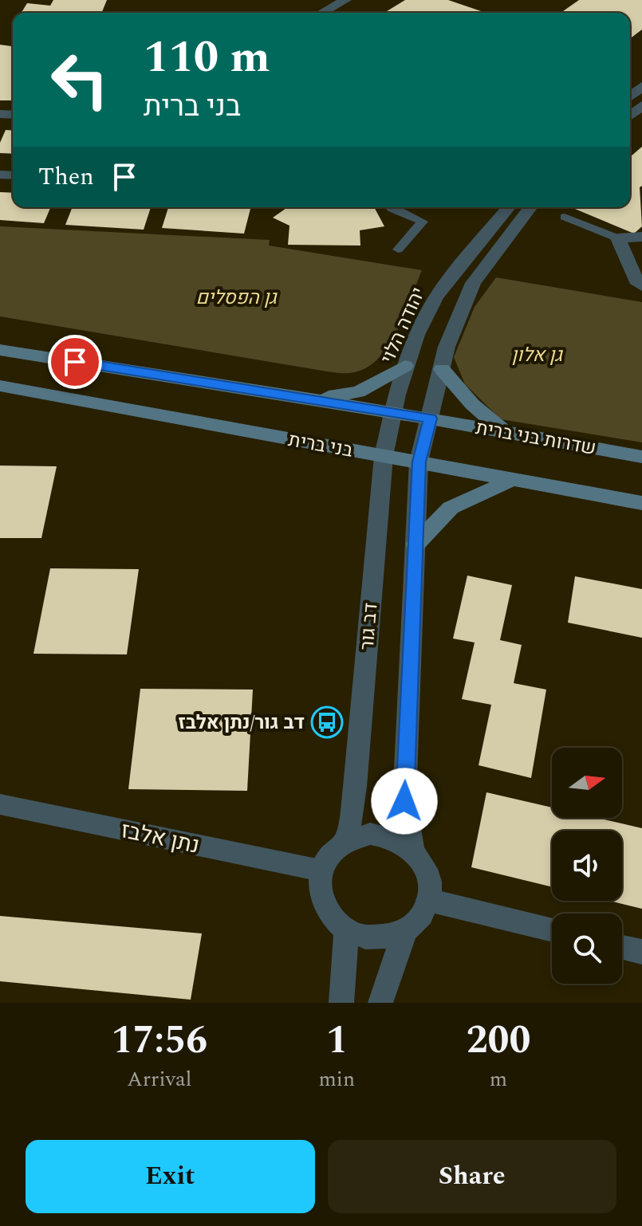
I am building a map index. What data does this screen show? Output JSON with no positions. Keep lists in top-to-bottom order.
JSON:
{
  "streets": {
    "main road": ["שדרות בני ברית", "בני ברית"],
    "street": ["יהודה הלוי", "דב גור", "נתן אלבז"]
  },
  "crossings": [
    ["יהודה הלוי", "דב גור"],
    ["בני ברית", "דב גור"],
    ["דב גור", "נתן אלבז"]
  ],
  "parks": ["גן הפסלים", "גן אלון"],
  "places": {
    "bus stop": ["דב גור/נתן אלבז"]
  },
  "north": "right",
  "page": {
    "turn": ["110 m", "בני ברית"],
    "then": "Then",
    "eta": [
      "17:56",
      "Arrival",
      "1",
      "min",
      "200",
      "m"
    ],
    "buttons": ["Exit", "Share"]
  }
}
